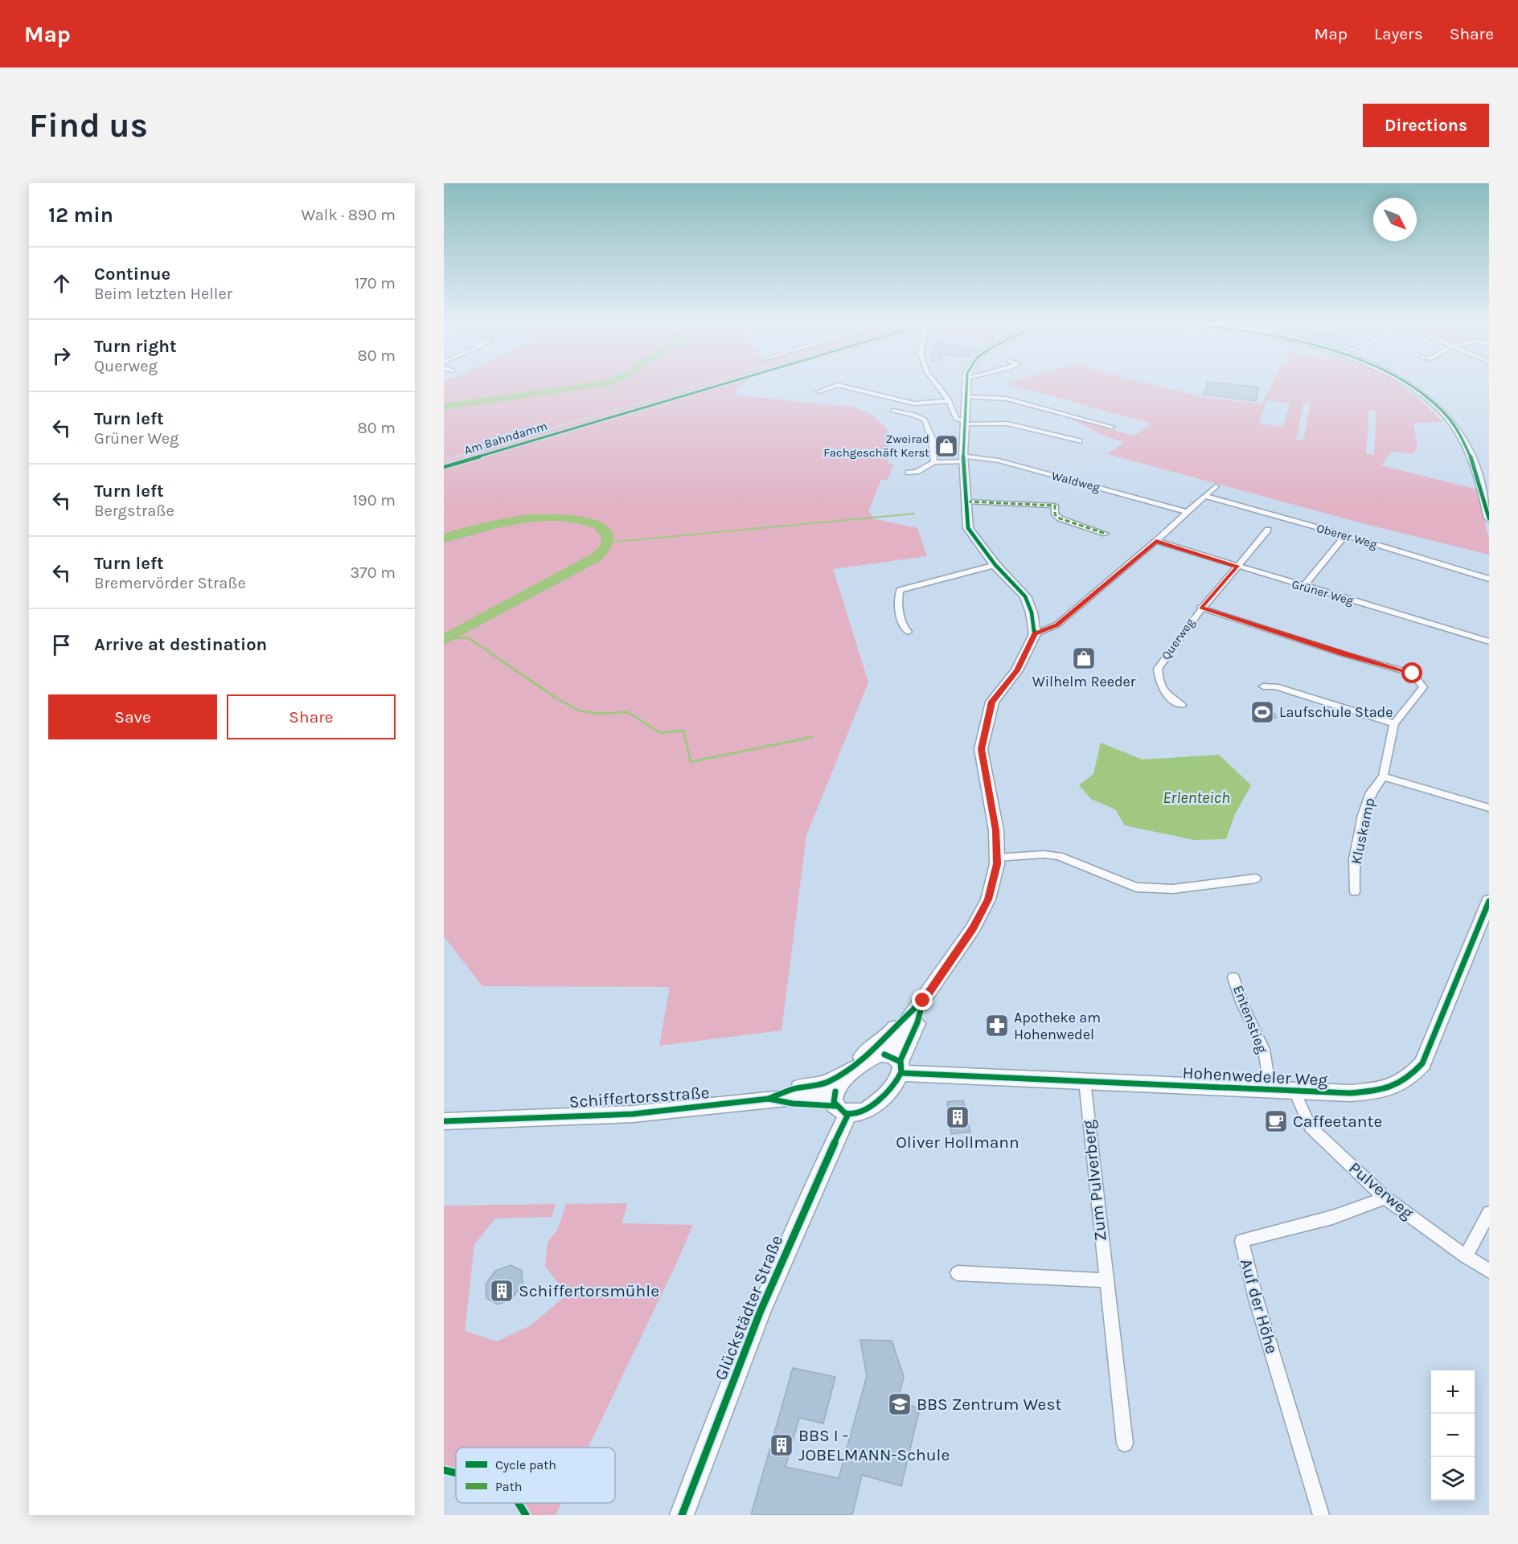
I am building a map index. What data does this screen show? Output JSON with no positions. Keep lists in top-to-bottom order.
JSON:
{
  "streets": {
    "main road": ["Hohenwedeler Weg", "Schiffertorsstraße", "Glückstädter Straße"],
    "street": [
      "Waldweg",
      "Oberer Weg",
      "Grüner Weg",
      "Querweg",
      "Kluskamp",
      "Entenstieg",
      "Zum Pulverberg",
      "Pulverweg",
      "Auf der Höhe"
    ],
    "cycle path": ["Am Bahndamm"]
  },
  "crossings": [
    ["Grüner Weg", "Querweg"],
    ["Querweg", "Kluskamp"],
    ["Entenstieg", "Hohenwedeler Weg"],
    ["Hohenwedeler Weg", "Zum Pulverberg"],
    ["Hohenwedeler Weg", "Pulverweg"],
    ["Hohenwedeler Weg", "Glückstädter Straße"],
    ["Schiffertorsstraße", "Glückstädter Straße"],
    ["Pulverweg", "Auf der Höhe"]
  ],
  "water": ["Erlenteich"],
  "places": {
    "shop": ["Zweirad Fachgeschäft Kerst", "Wilhelm Reeder"],
    "sports": ["Laufschule Stade"],
    "pharmacy": ["Apotheke am Hohenwedel"],
    "building": ["Oliver Hollmann", "Schiffertorsmühle", "BBS I - JOBELMANN-Schule"],
    "cafe": ["Caffeetante"],
    "school or university": ["BBS Zentrum West"]
  },
  "legend": ["Cycle path", "Path"],
  "north": "bottom right",
  "page": {
    "header": "Map",
    "nav": ["Map", "Layers", "Share"],
    "buttons": [
      "Directions",
      ["Save", "Share"]
    ],
    "title": "Find us",
    "heading": ["12 min", "Walk · 890 m"],
    "list": [
      ["Continue", "Beim letzten Heller", "170 m"],
      ["Turn right", "Querweg", "80 m"],
      ["Turn left", "Grüner Weg", "80 m"],
      ["Turn left", "Bergstraße", "190 m"],
      ["Turn left", "Bremervörder Straße", "370 m"],
      "Arrive at destination"
    ],
    "map_buttons": ["+", "−"]
  }
}
